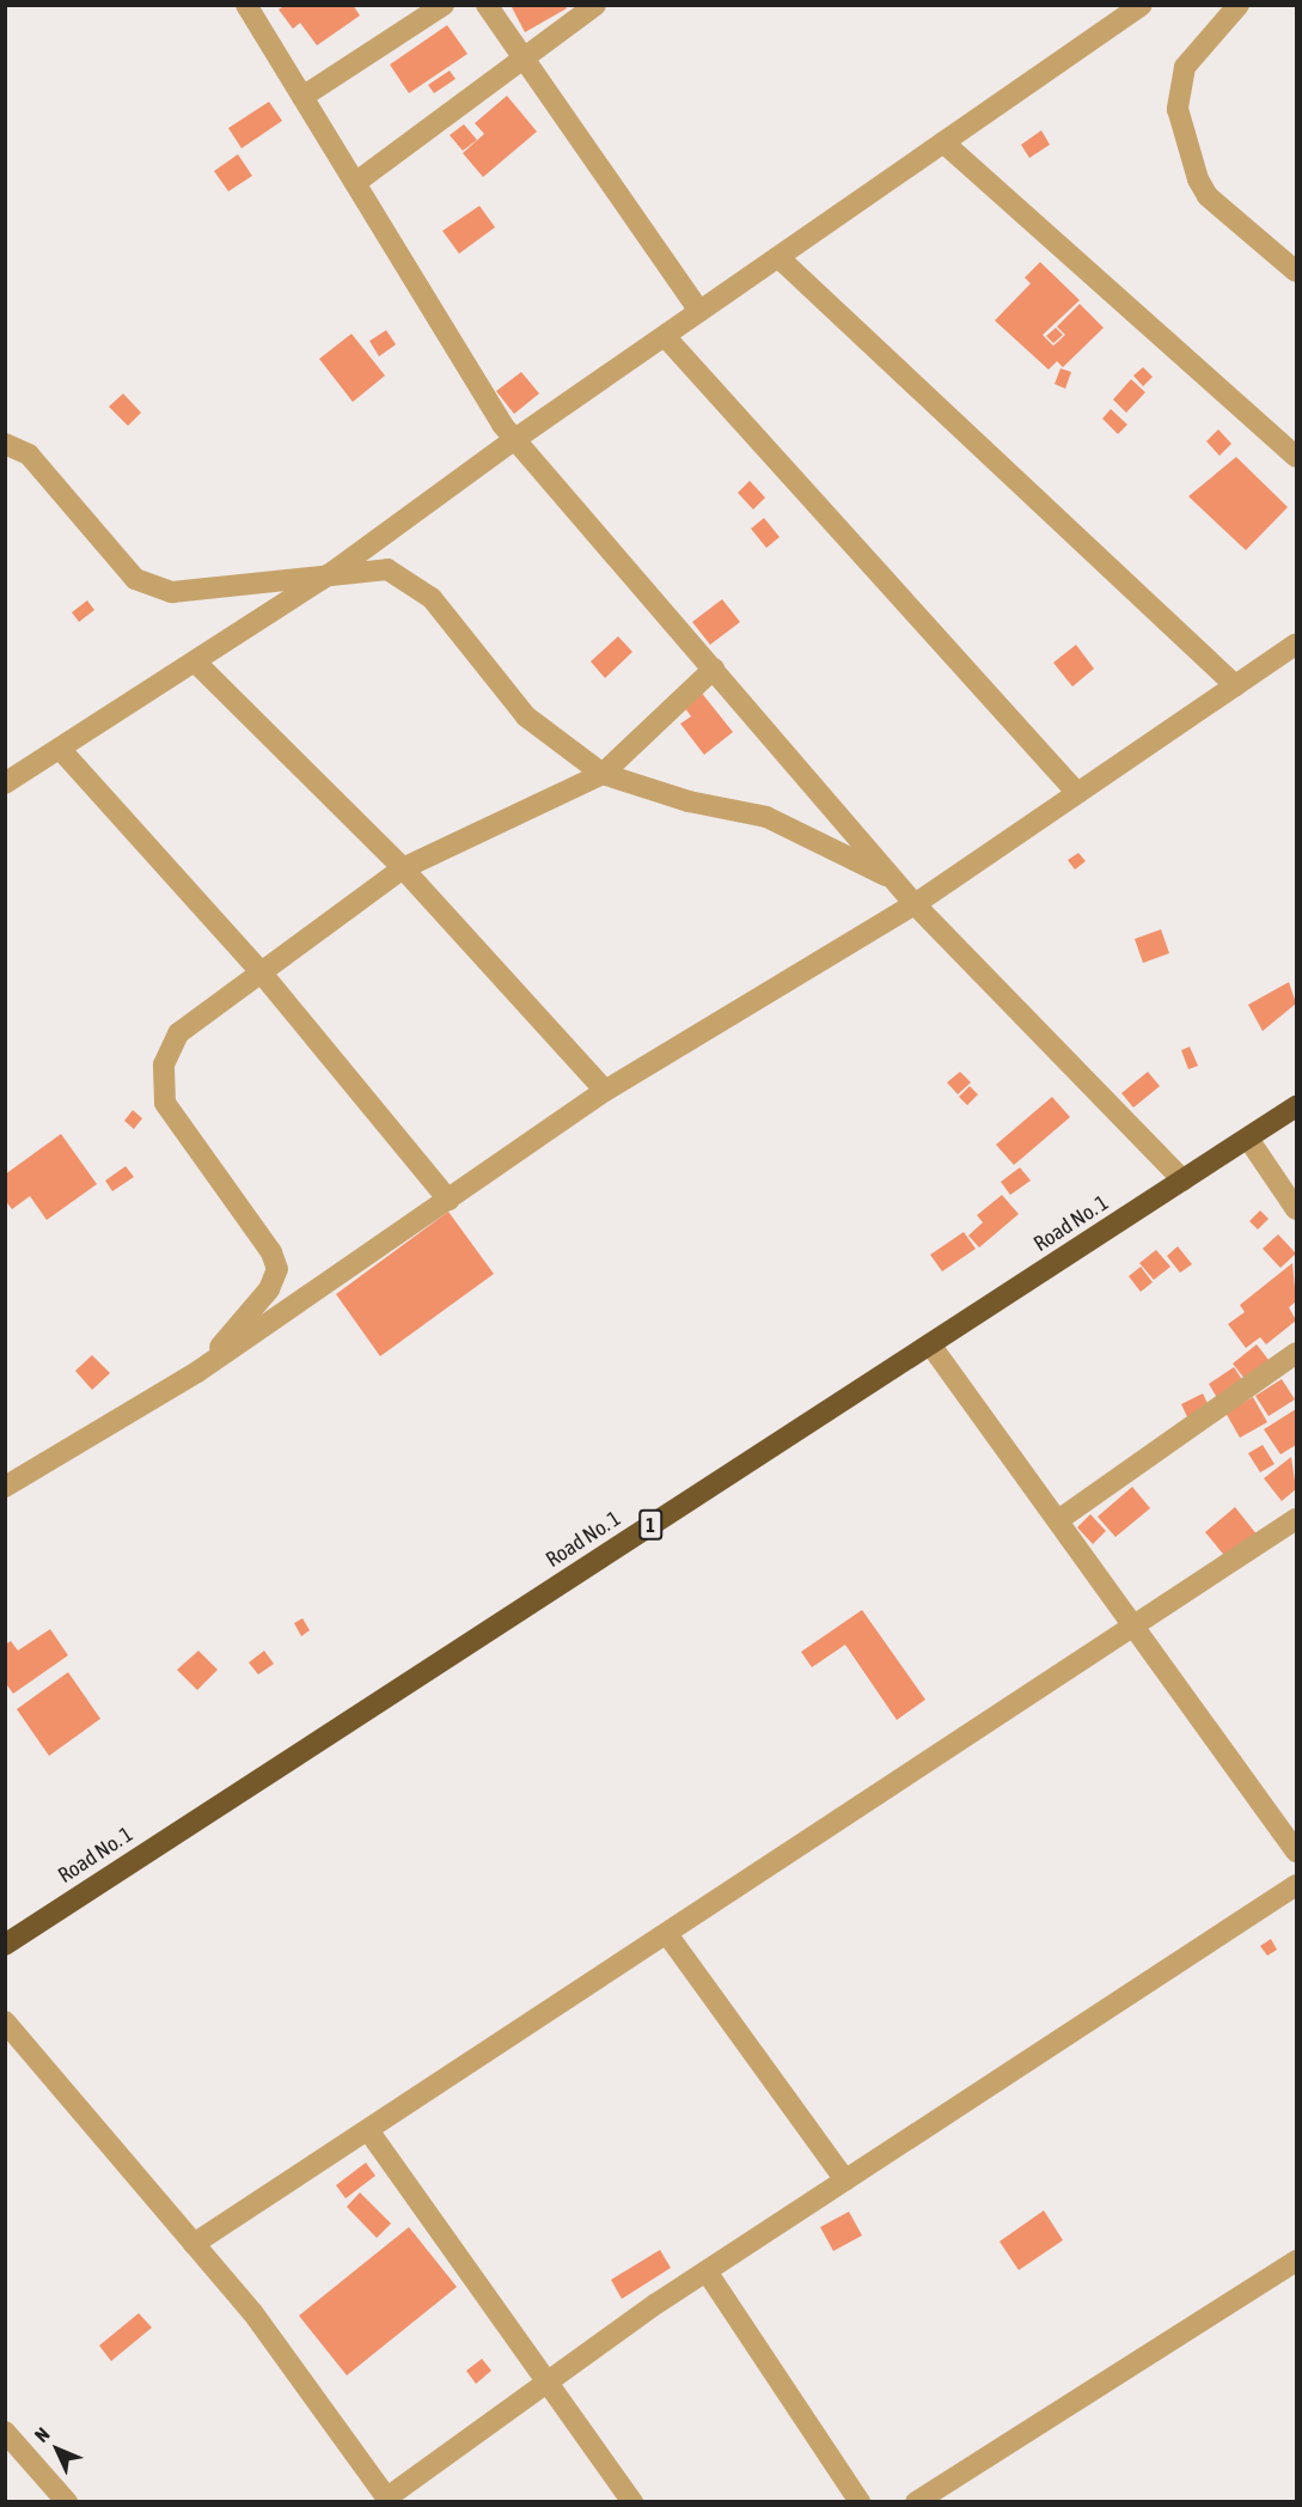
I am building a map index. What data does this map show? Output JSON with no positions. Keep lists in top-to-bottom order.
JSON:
{
  "streets": {
    "highway": ["Road No. 1", "1"]
  },
  "north": "top left"
}
